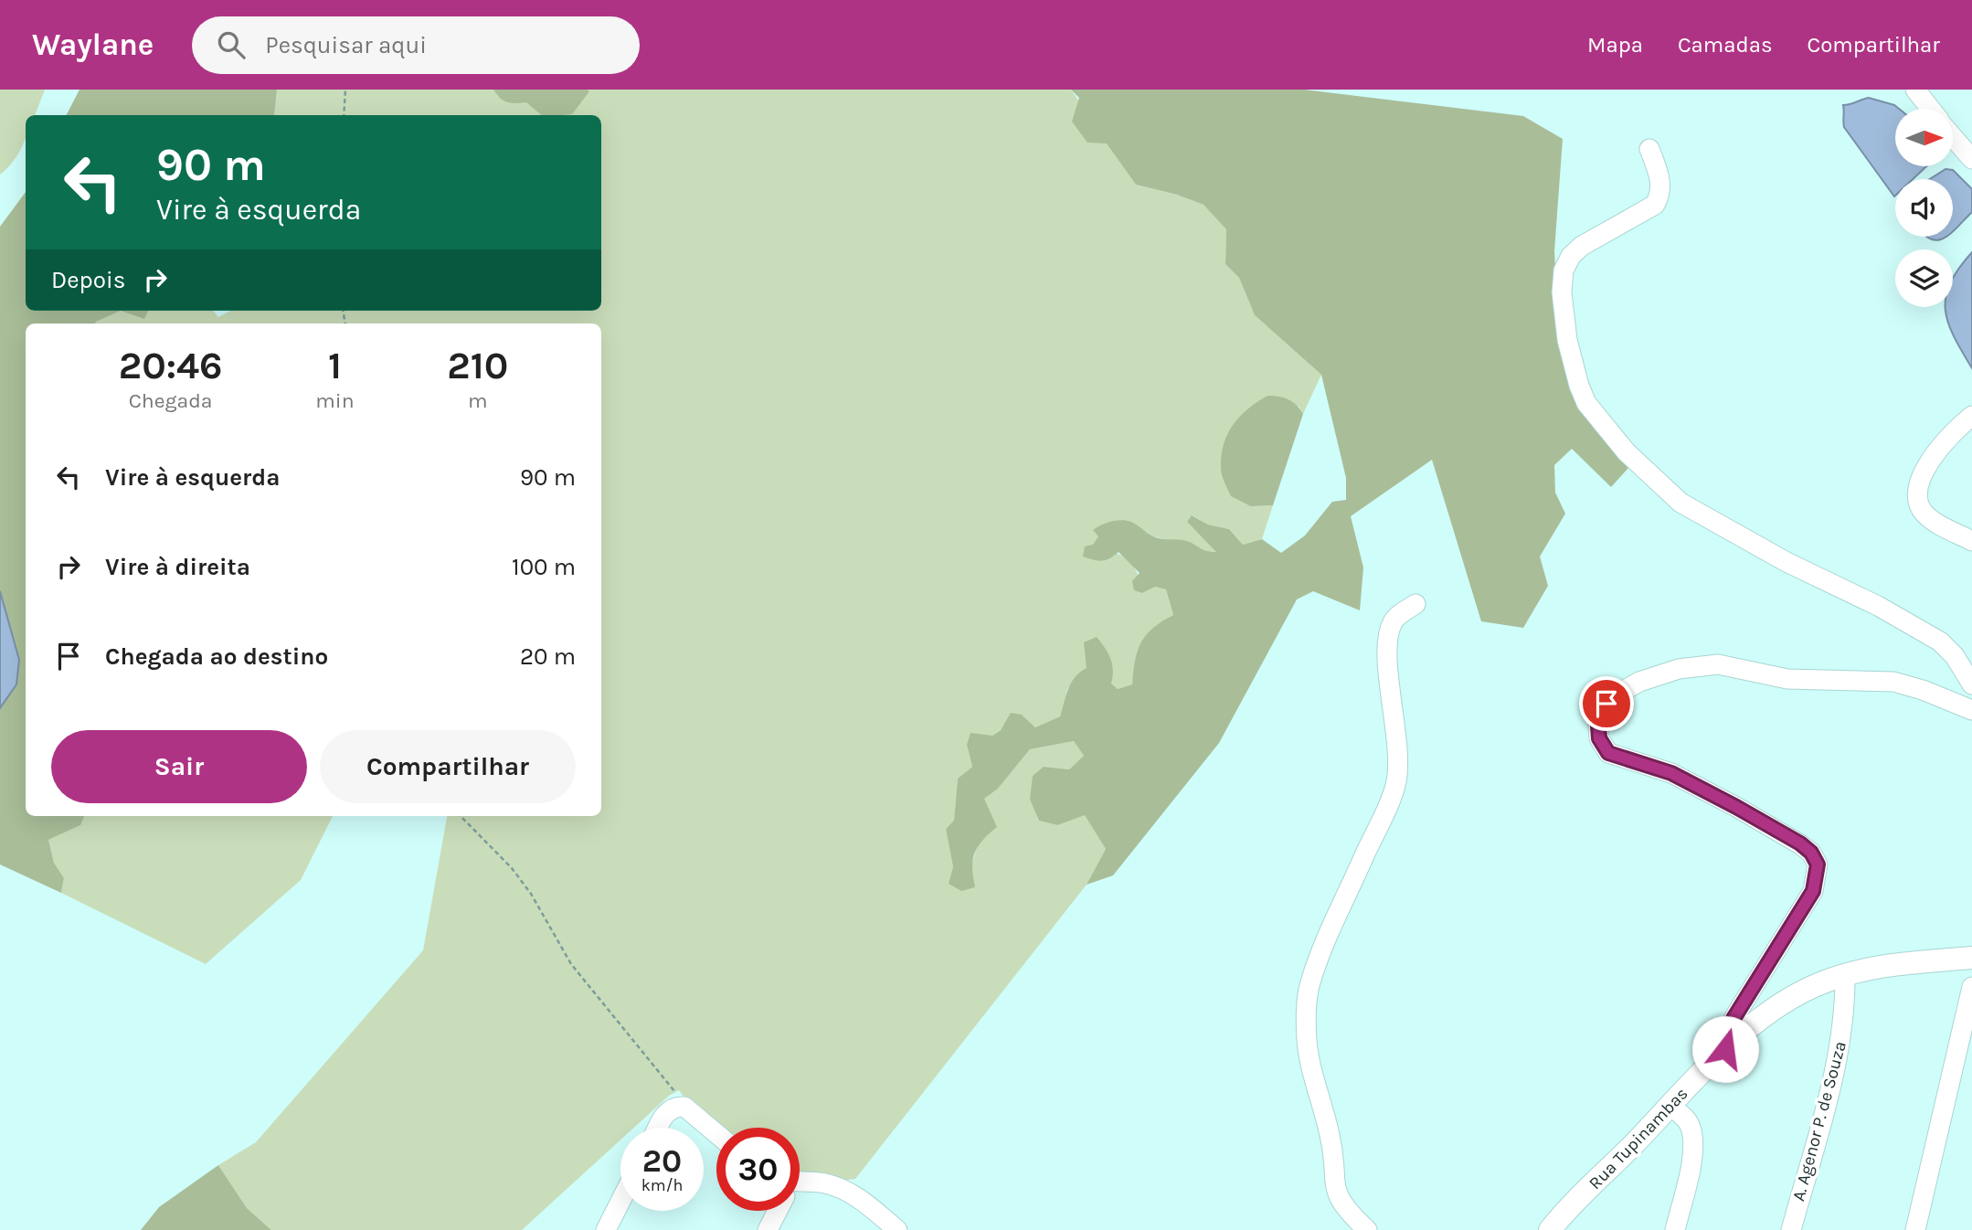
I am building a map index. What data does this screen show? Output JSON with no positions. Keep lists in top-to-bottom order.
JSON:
{
  "streets": {
    "street": ["A. Agenor P. de Souza", "Rua Tupinambas"]
  },
  "crossings": [
    ["A. Agenor P. de Souza", "Rua Tupinambas"]
  ],
  "north": "right",
  "page": {
    "header": "Waylane",
    "search": "Pesquisar aqui",
    "nav": ["Mapa", "Camadas", "Compartilhar"],
    "turn": ["90 m", "Vire à esquerda"],
    "then": "Depois",
    "eta": [
      "20:46",
      "Chegada",
      "1",
      "min",
      "210",
      "m"
    ],
    "list": [
      {
        "name": "Vire à esquerda",
        "value": "90 m"
      },
      {
        "name": "Vire à direita",
        "value": "100 m"
      },
      {
        "name": "Chegada ao destino",
        "value": "20 m"
      }
    ],
    "buttons": ["Sair", "Compartilhar"],
    "speed": "20 km/h",
    "limit": "30"
  }
}
